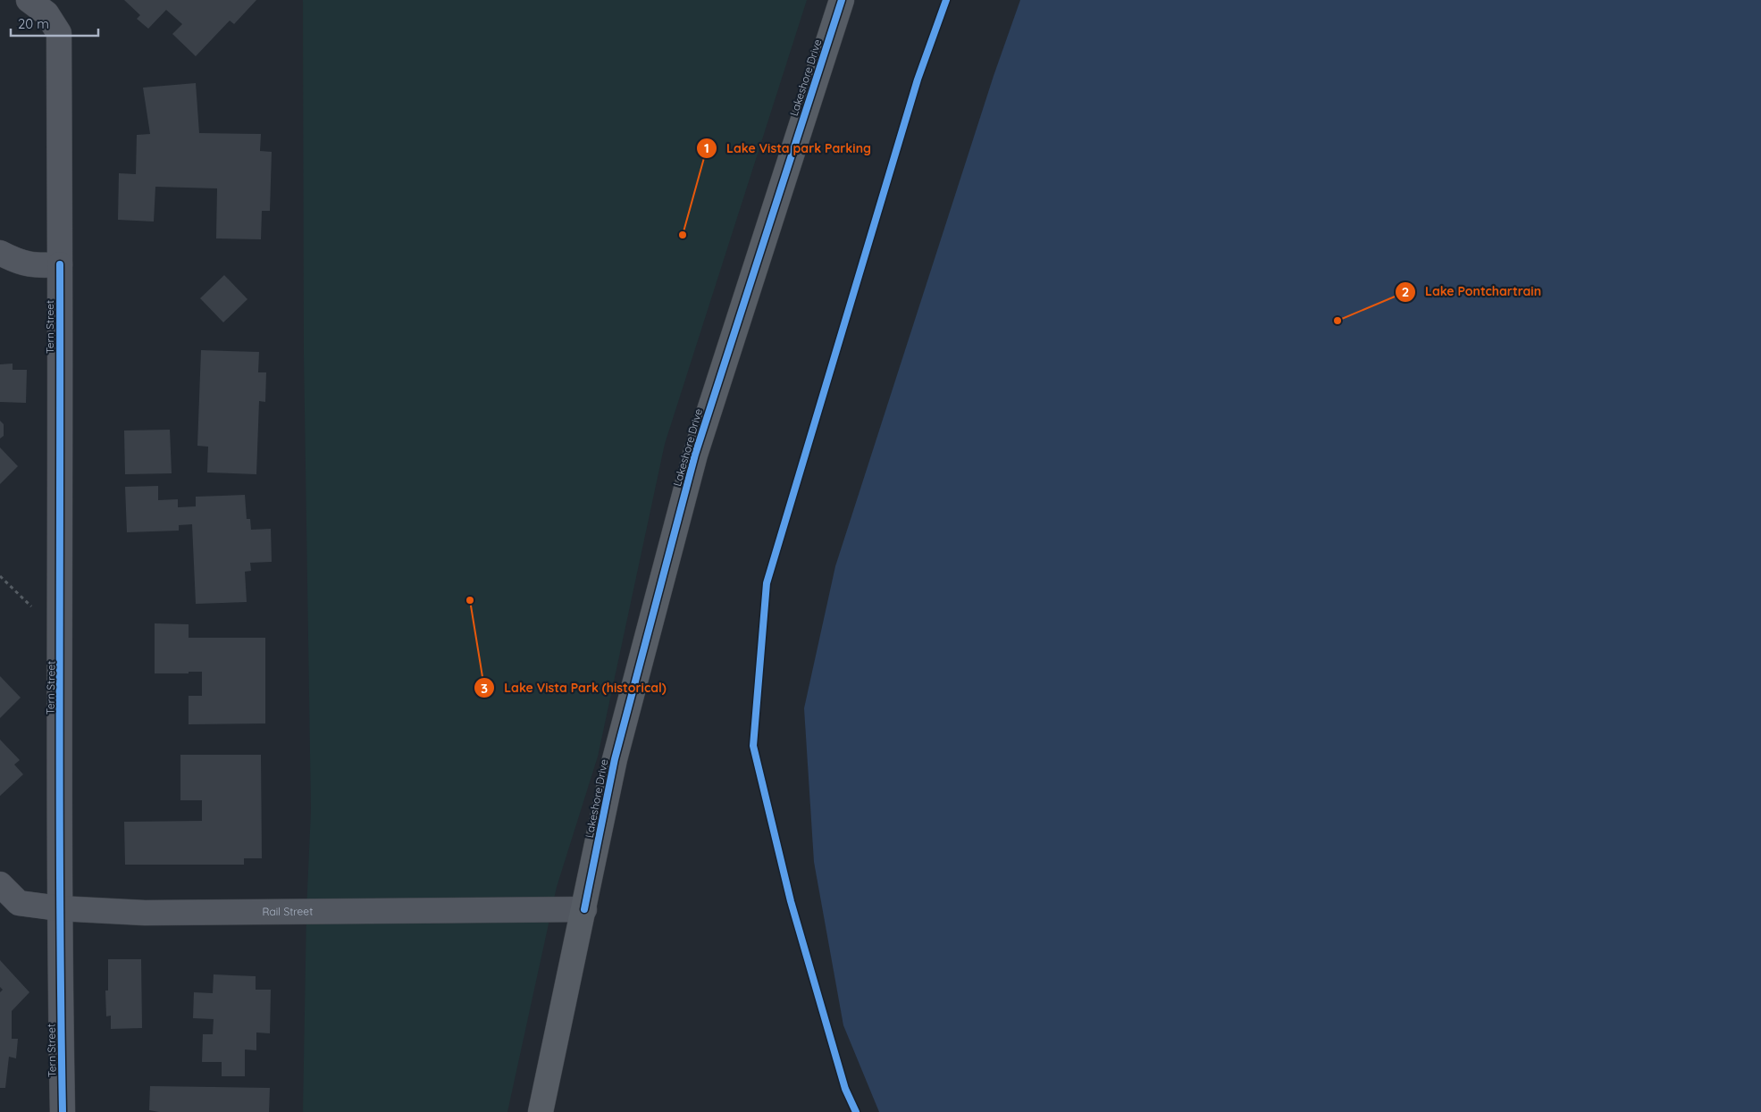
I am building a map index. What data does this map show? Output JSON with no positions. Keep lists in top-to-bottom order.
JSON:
{
  "streets": {
    "street": ["Lakeshore Drive", "Tern Street", "Rail Street"]
  },
  "crossings": [
    ["Lakeshore Drive", "Rail Street"],
    ["Tern Street", "Rail Street"]
  ],
  "places": ["Lake Vista park Parking", "Lake Pontchartrain", "Lake Vista Park (historical)"],
  "scale_bar": "20 m"
}
